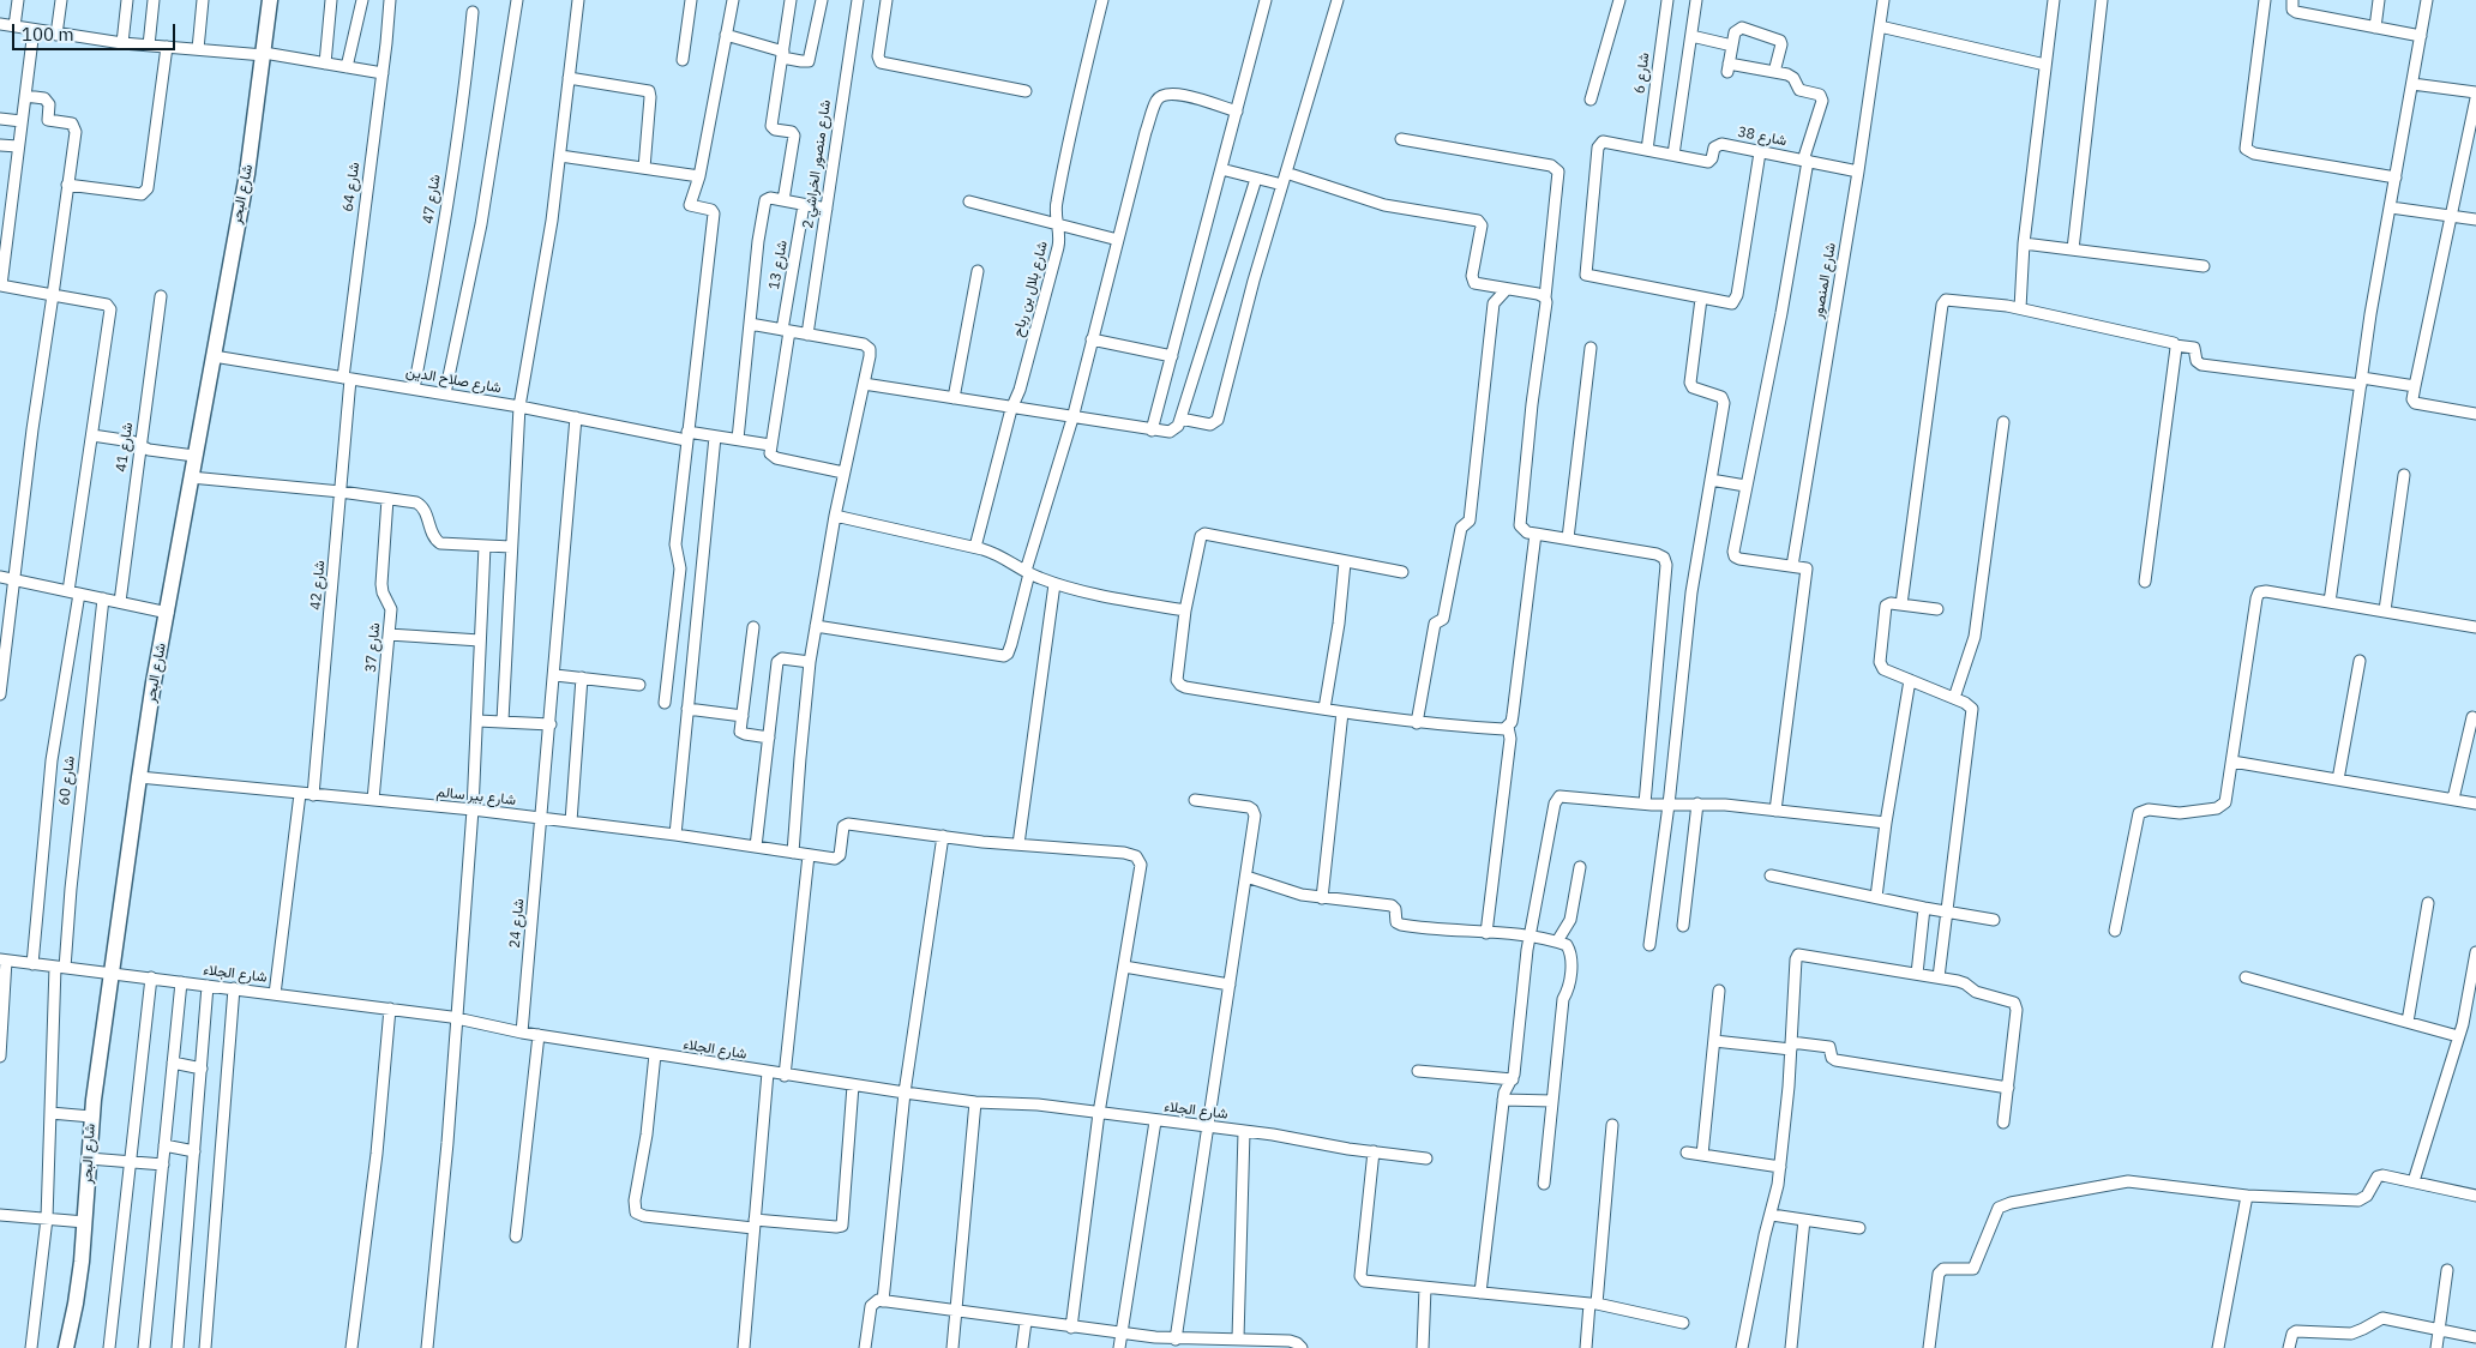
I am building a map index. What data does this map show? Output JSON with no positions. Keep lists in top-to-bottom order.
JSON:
{
  "streets": {
    "street": [
      "شارع 6",
      "شارع 38",
      "شارع منصور الخراشي 2",
      "شارع 64",
      "شارع البحر",
      "شارع 47",
      "شارع 13",
      "شارع المنصور",
      "شارع بلال بن رباح",
      "شارع صلاح الدين",
      "شارع 41",
      "شارع 42",
      "شارع 37",
      "شارع 60",
      "شارع بير سالم",
      "شارع 24",
      "شارع الجلاء"
    ]
  },
  "crossings": [
    ["شارع 6", "شارع 38"],
    ["شارع 38", "شارع المنصور"],
    ["شارع 64", "شارع صلاح الدين"],
    ["شارع 64", "شارع 42"],
    ["شارع البحر", "شارع صلاح الدين"],
    ["شارع البحر", "شارع بير سالم"],
    ["شارع البحر", "شارع الجلاء"],
    ["شارع 47", "شارع صلاح الدين"],
    ["شارع 13", "شارع صلاح الدين"],
    ["شارع صلاح الدين", "شارع 42"],
    ["شارع صلاح الدين", "شارع 24"],
    ["شارع 42", "شارع بير سالم"],
    ["شارع 37", "شارع بير سالم"],
    ["شارع 60", "شارع الجلاء"],
    ["شارع بير سالم", "شارع 24"],
    ["شارع 24", "شارع الجلاء"]
  ],
  "scale_bar": "100 m"
}
